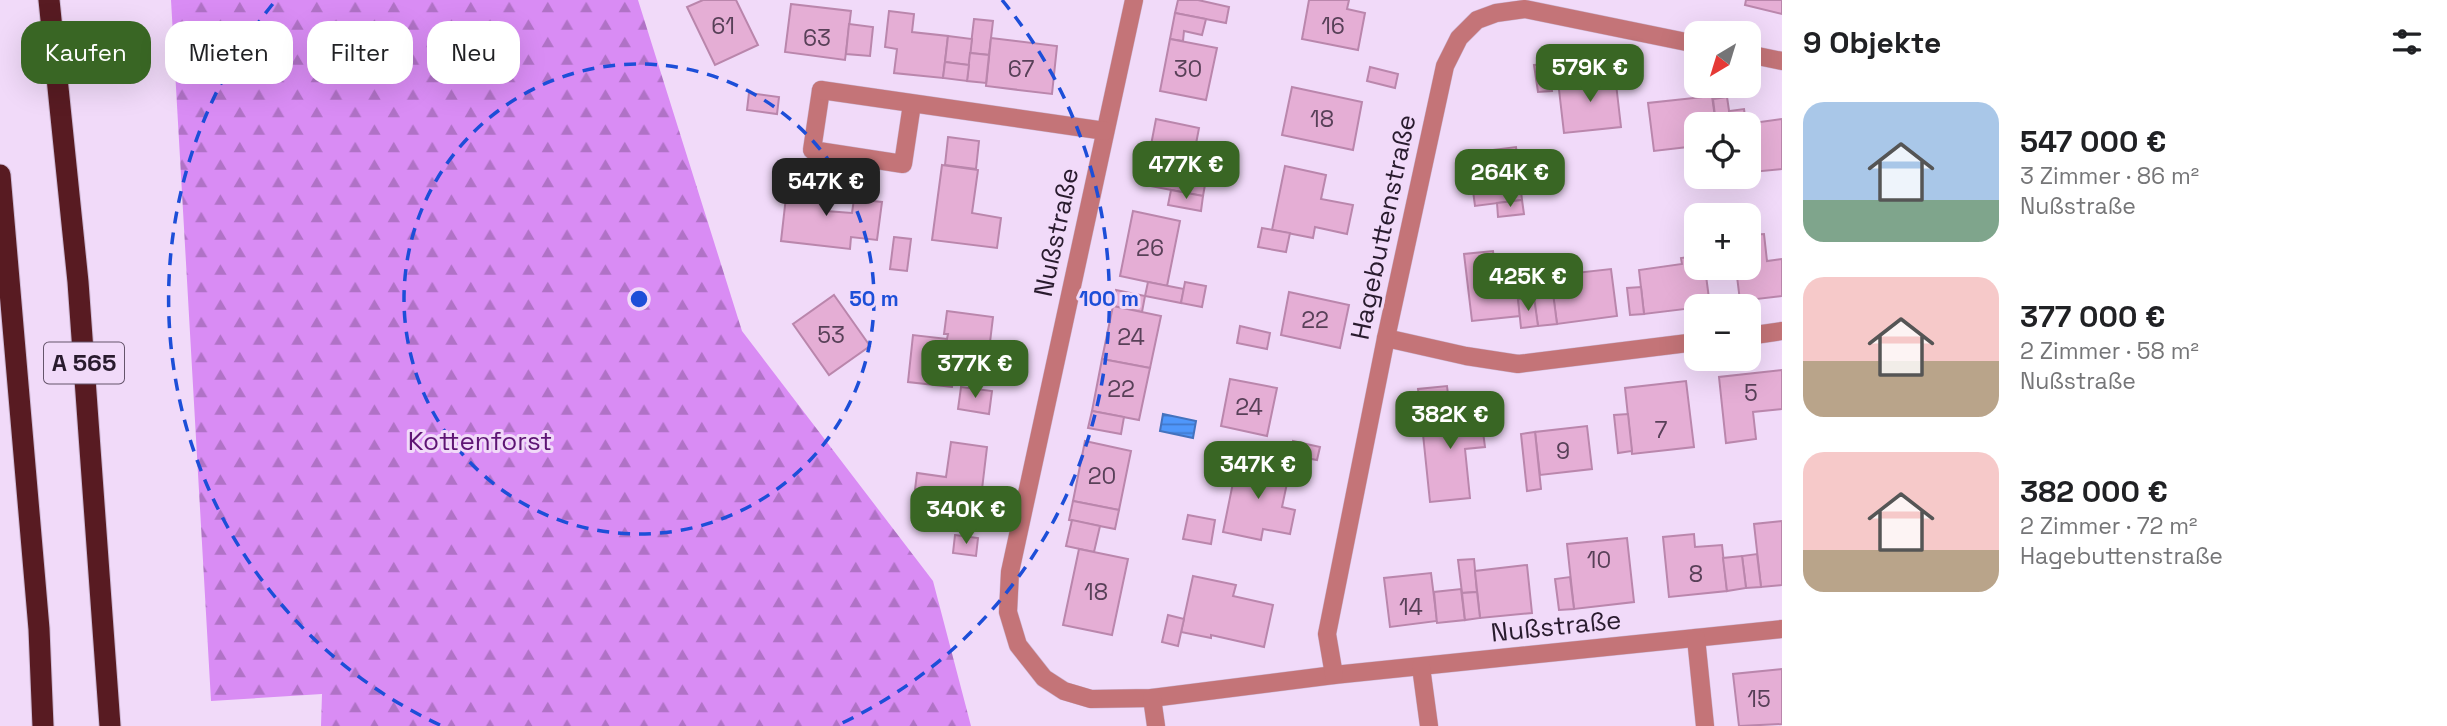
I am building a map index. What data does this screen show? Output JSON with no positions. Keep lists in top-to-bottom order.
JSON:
{
  "streets": {
    "highway": ["A 565"],
    "street": ["Hagebuttenstraße", "Nußstraße"]
  },
  "crossings": [
    ["Hagebuttenstraße", "Nußstraße"]
  ],
  "parks": ["Kottenforst"],
  "house_numbers": [
    "61",
    "16",
    "63",
    "67",
    "30",
    "18",
    "26",
    "22",
    "53",
    "24",
    "22",
    "5",
    "24",
    "7",
    "9",
    "20",
    "10",
    "8",
    "18",
    "14",
    "15"
  ],
  "north": "bottom left",
  "page": {
    "heading": "9 Objekte",
    "map_buttons": ["+", "−"],
    "chip": [
      "Kaufen",
      "Mieten",
      "Filter",
      "Neu"
    ],
    "price": [
      "579K €",
      "477K €",
      "264K €",
      "547K €",
      "425K €",
      "377K €",
      "382K €",
      "347K €",
      "340K €"
    ],
    "list": [
      {
        "name": "547 000 €",
        "note": "3 Zimmer · 86 m² · Nußstraße"
      },
      {
        "name": "377 000 €",
        "note": "2 Zimmer · 58 m² · Nußstraße"
      },
      {
        "name": "382 000 €",
        "note": "2 Zimmer · 72 m² · Hagebuttenstraße"
      }
    ]
  },
  "rings": ["50 m", "100 m"]
}
